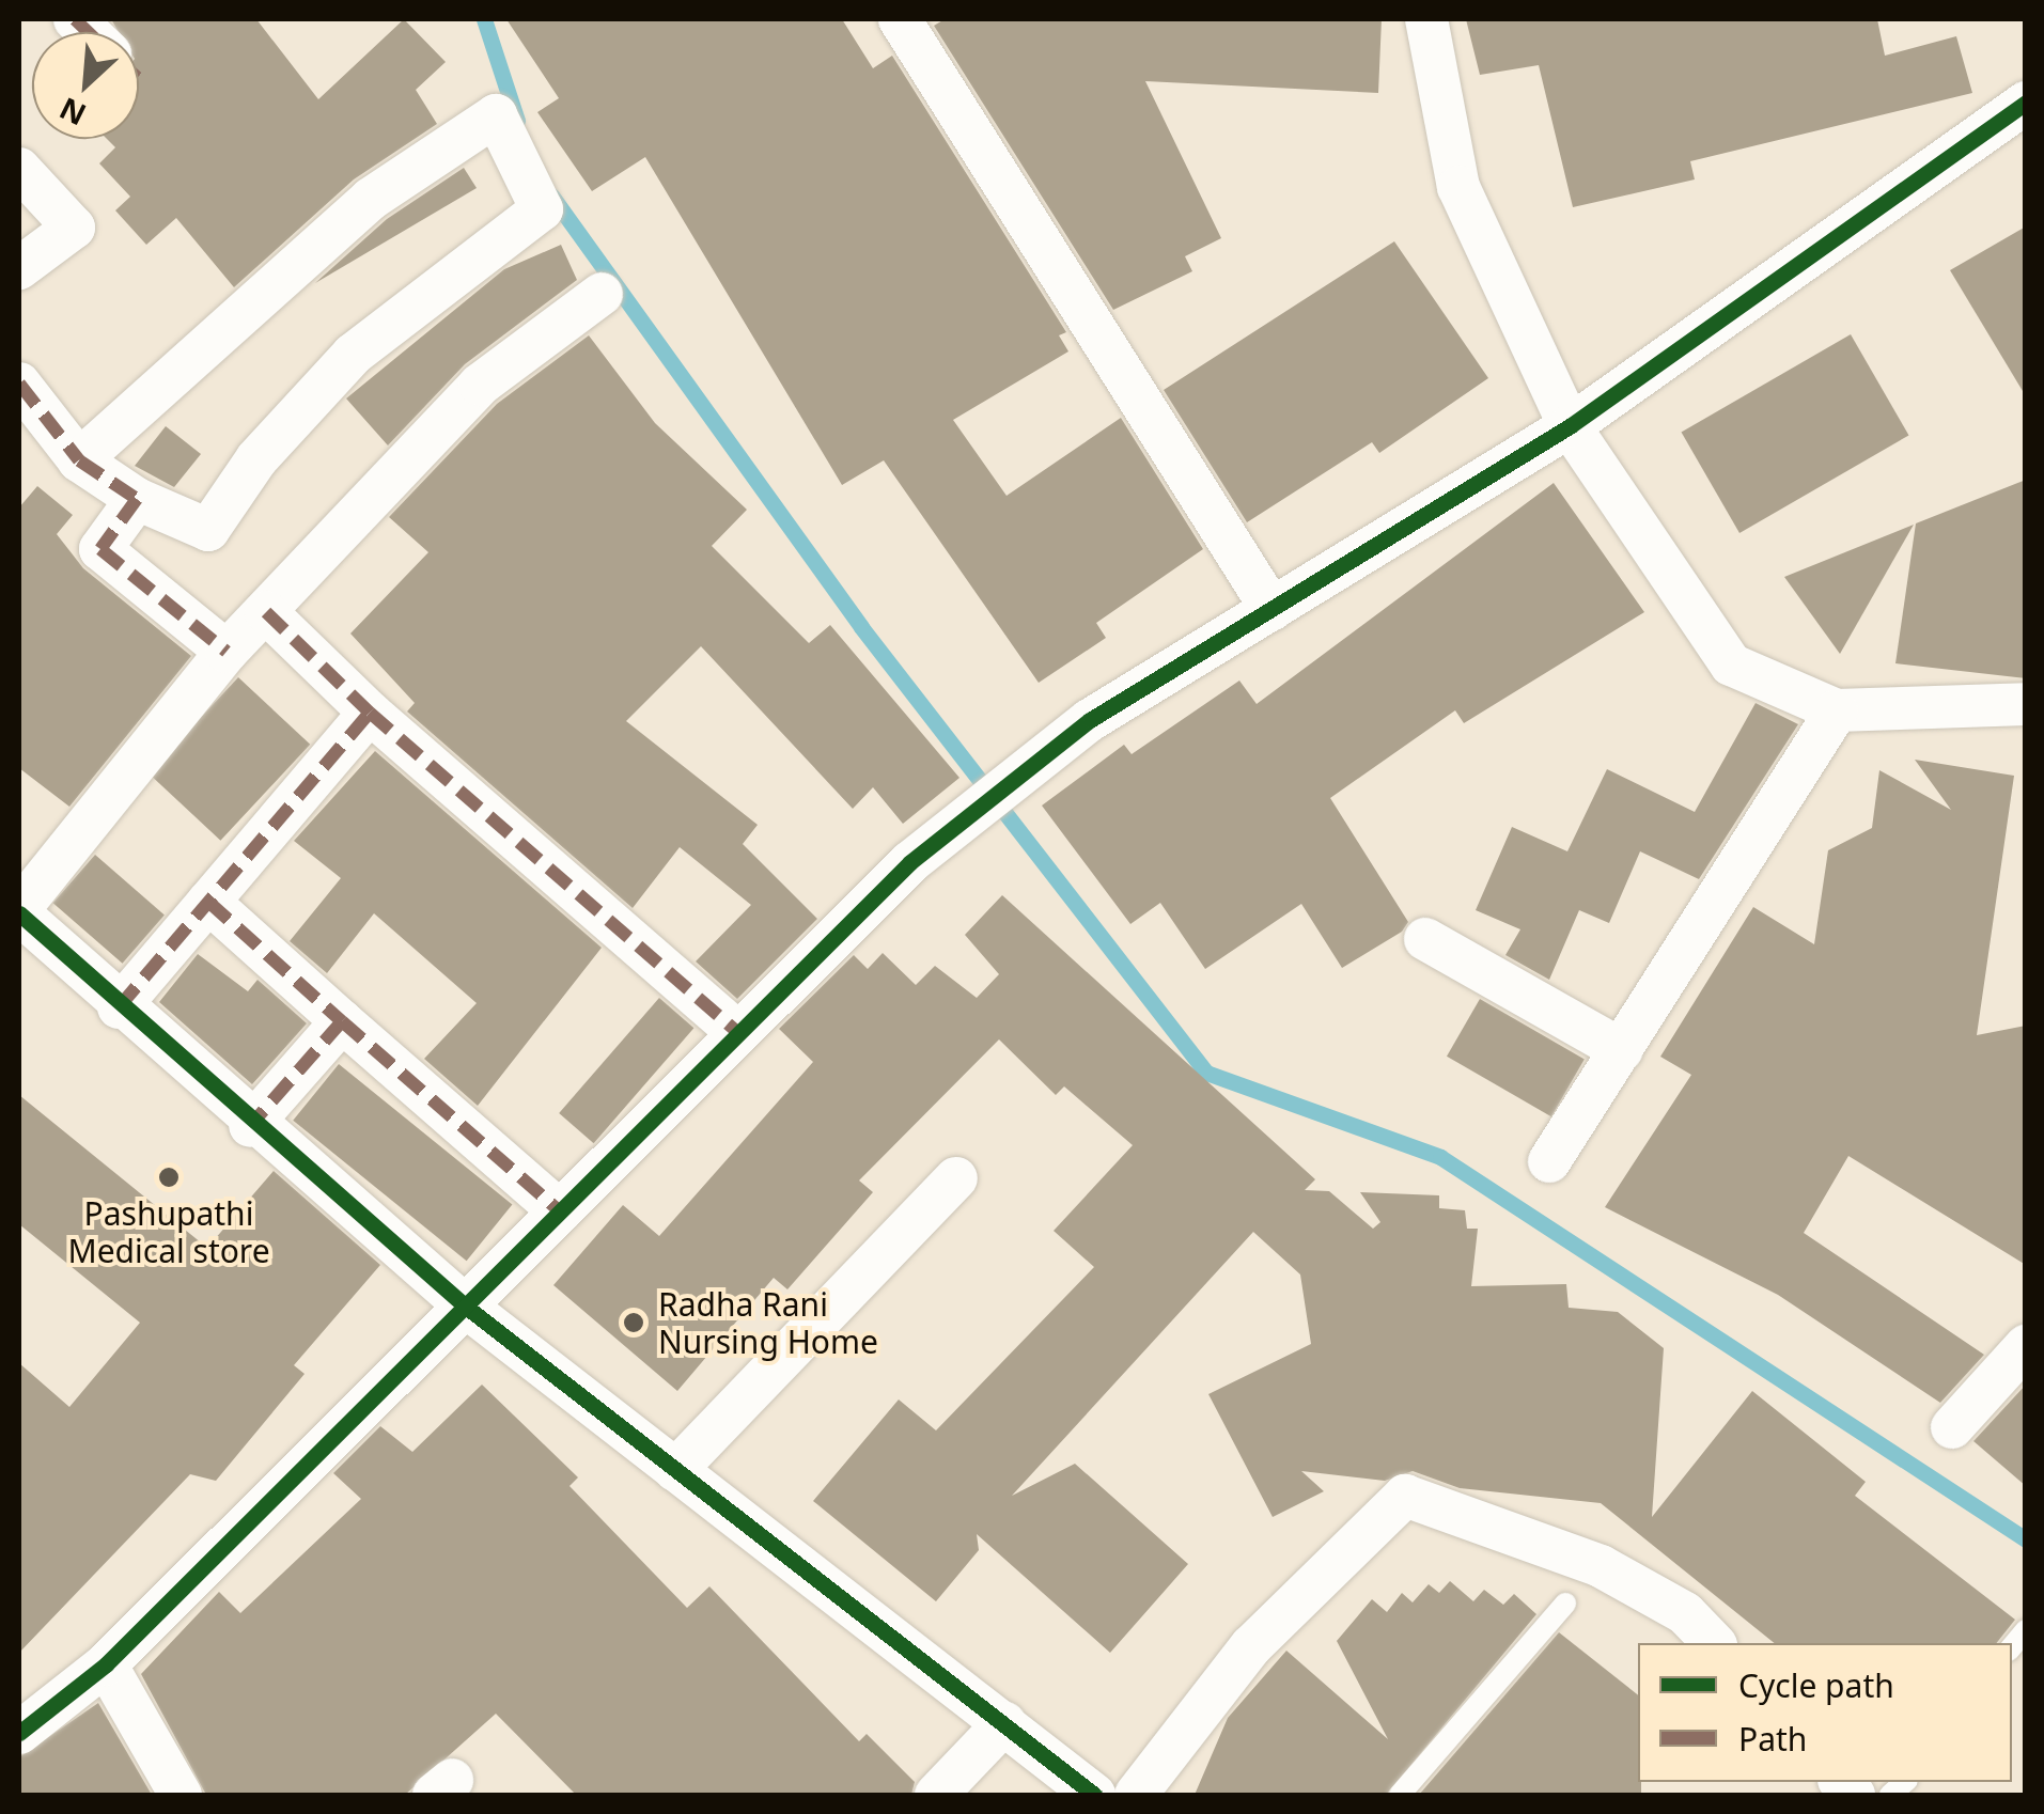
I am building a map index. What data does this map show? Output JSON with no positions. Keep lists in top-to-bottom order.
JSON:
{
  "places": ["Pashupathi Medical store", "Radha Rani Nursing Home"],
  "legend": ["Cycle path", "Path"],
  "north": "bottom left"
}
